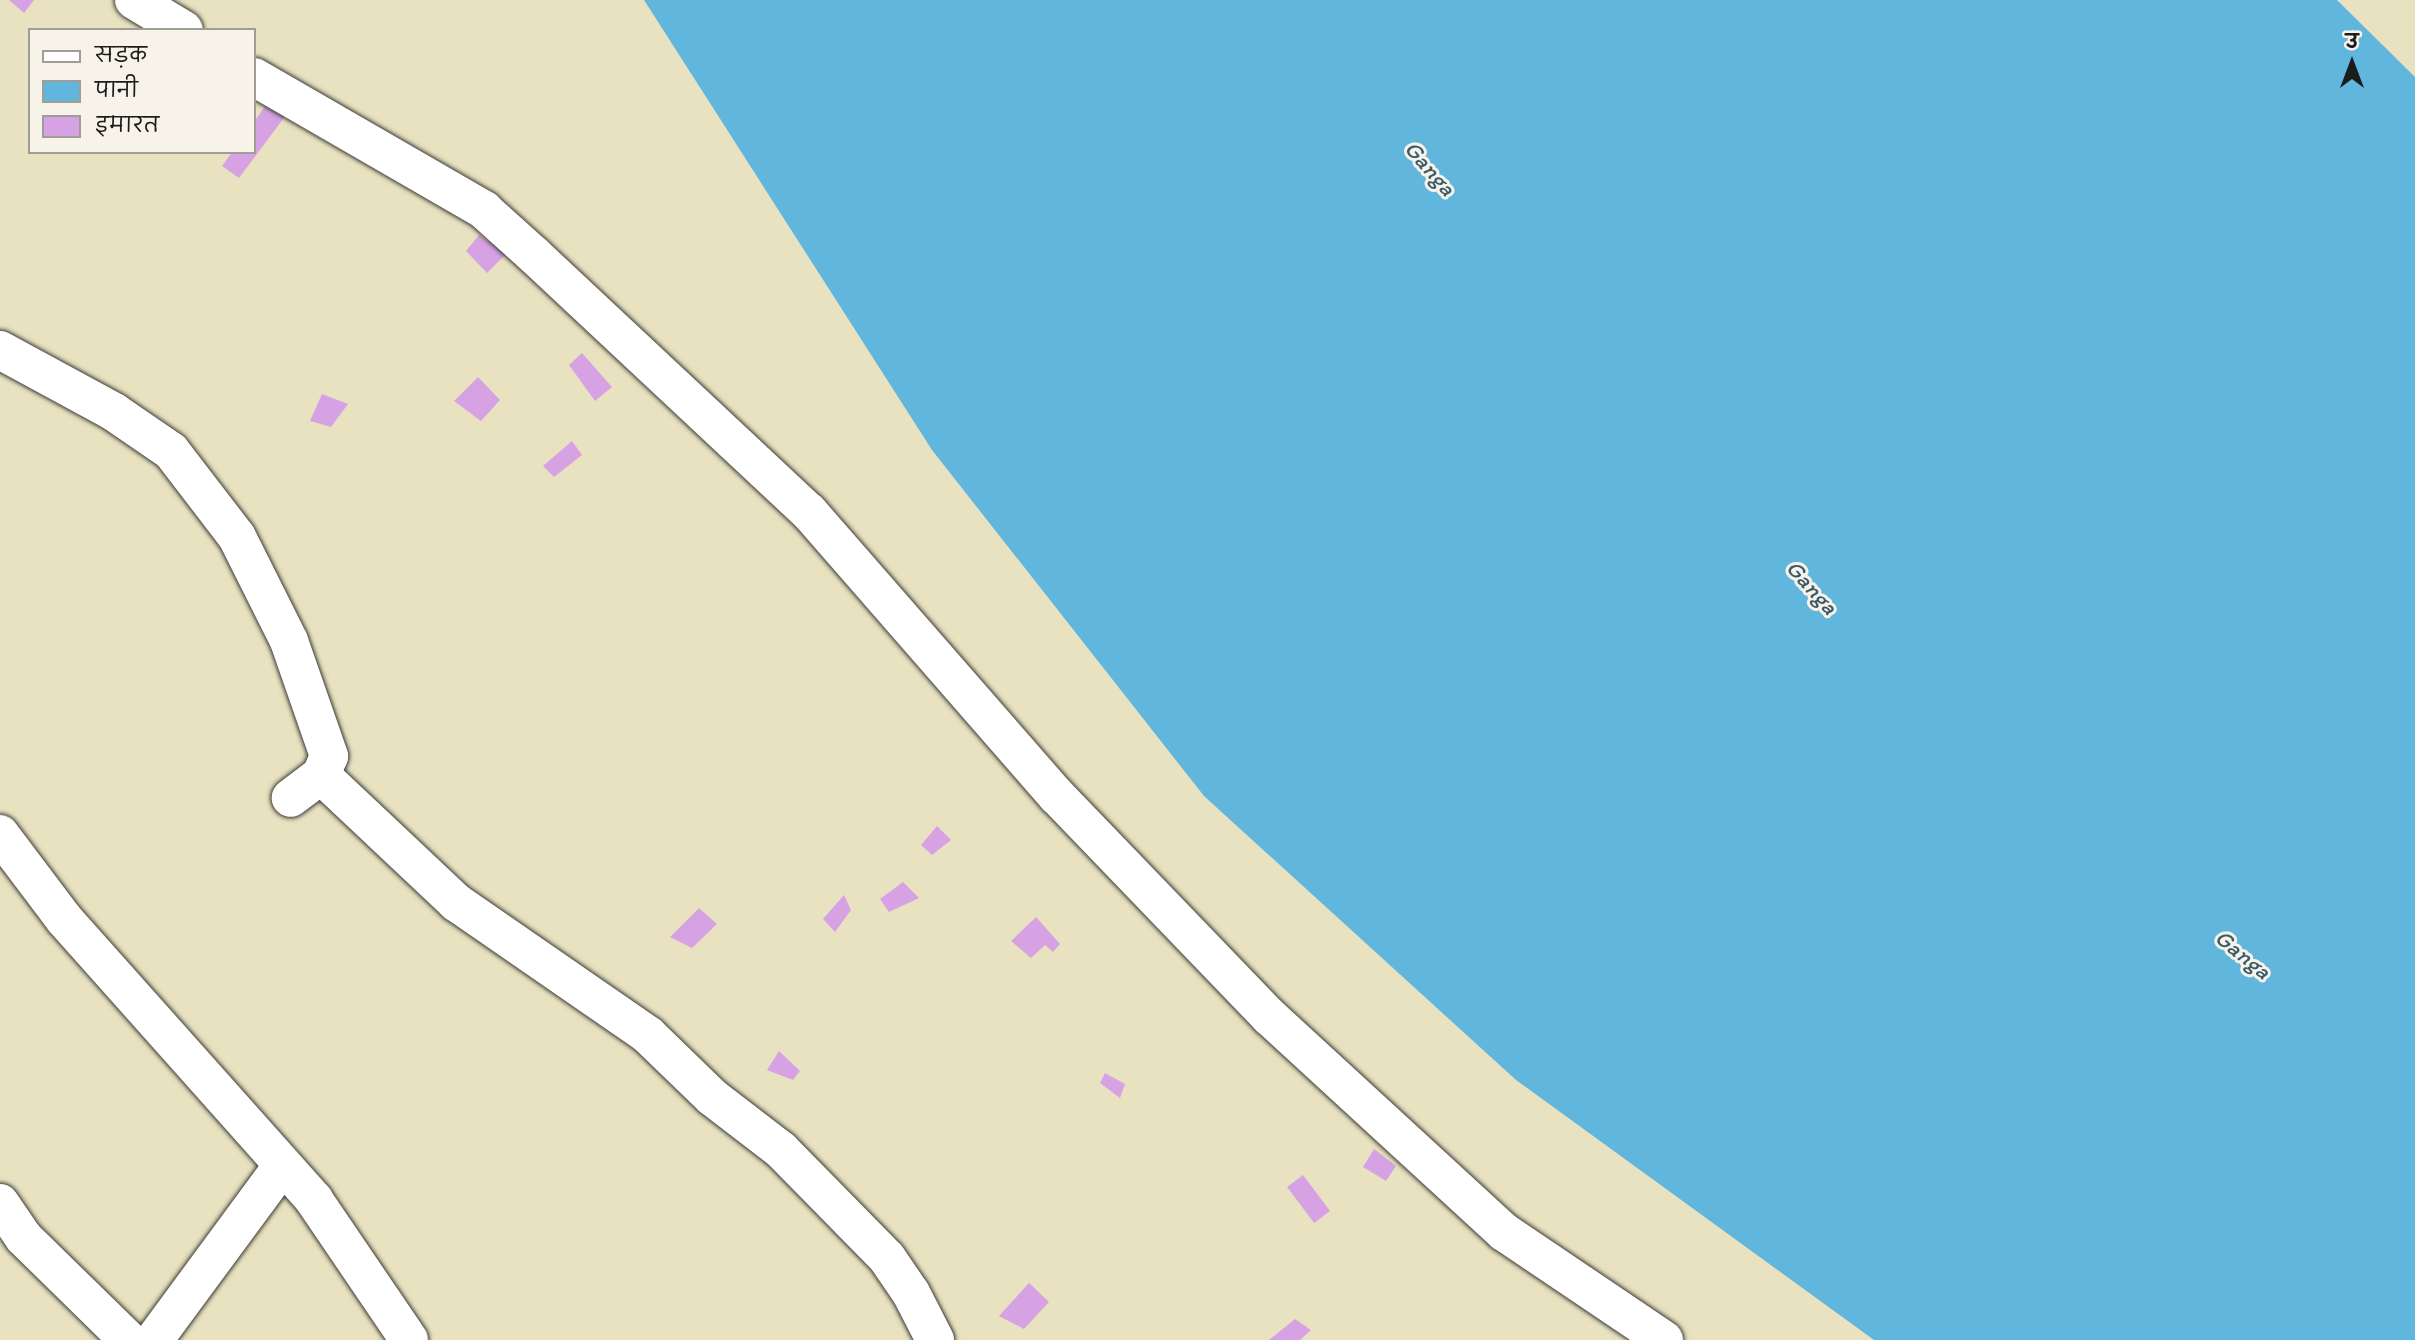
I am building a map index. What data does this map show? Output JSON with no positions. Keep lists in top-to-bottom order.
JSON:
{
  "water": ["Ganga"],
  "legend": ["सड़क", "पानी", "इमारत"],
  "north": "top"
}
